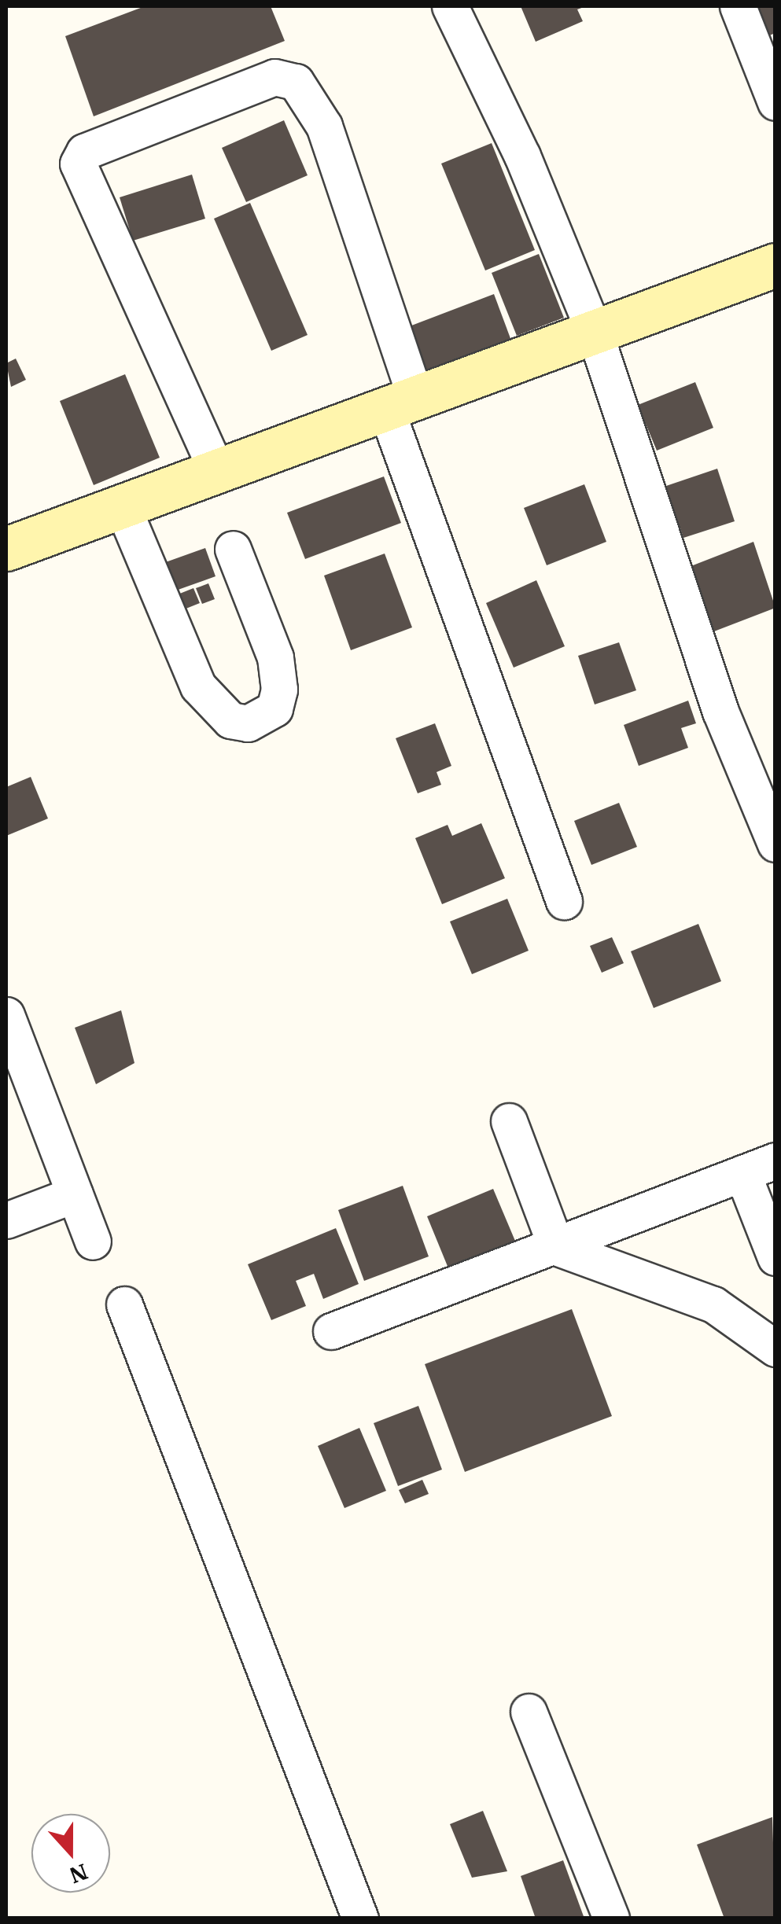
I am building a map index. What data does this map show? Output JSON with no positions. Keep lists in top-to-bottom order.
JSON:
{
  "north": "bottom"
}
